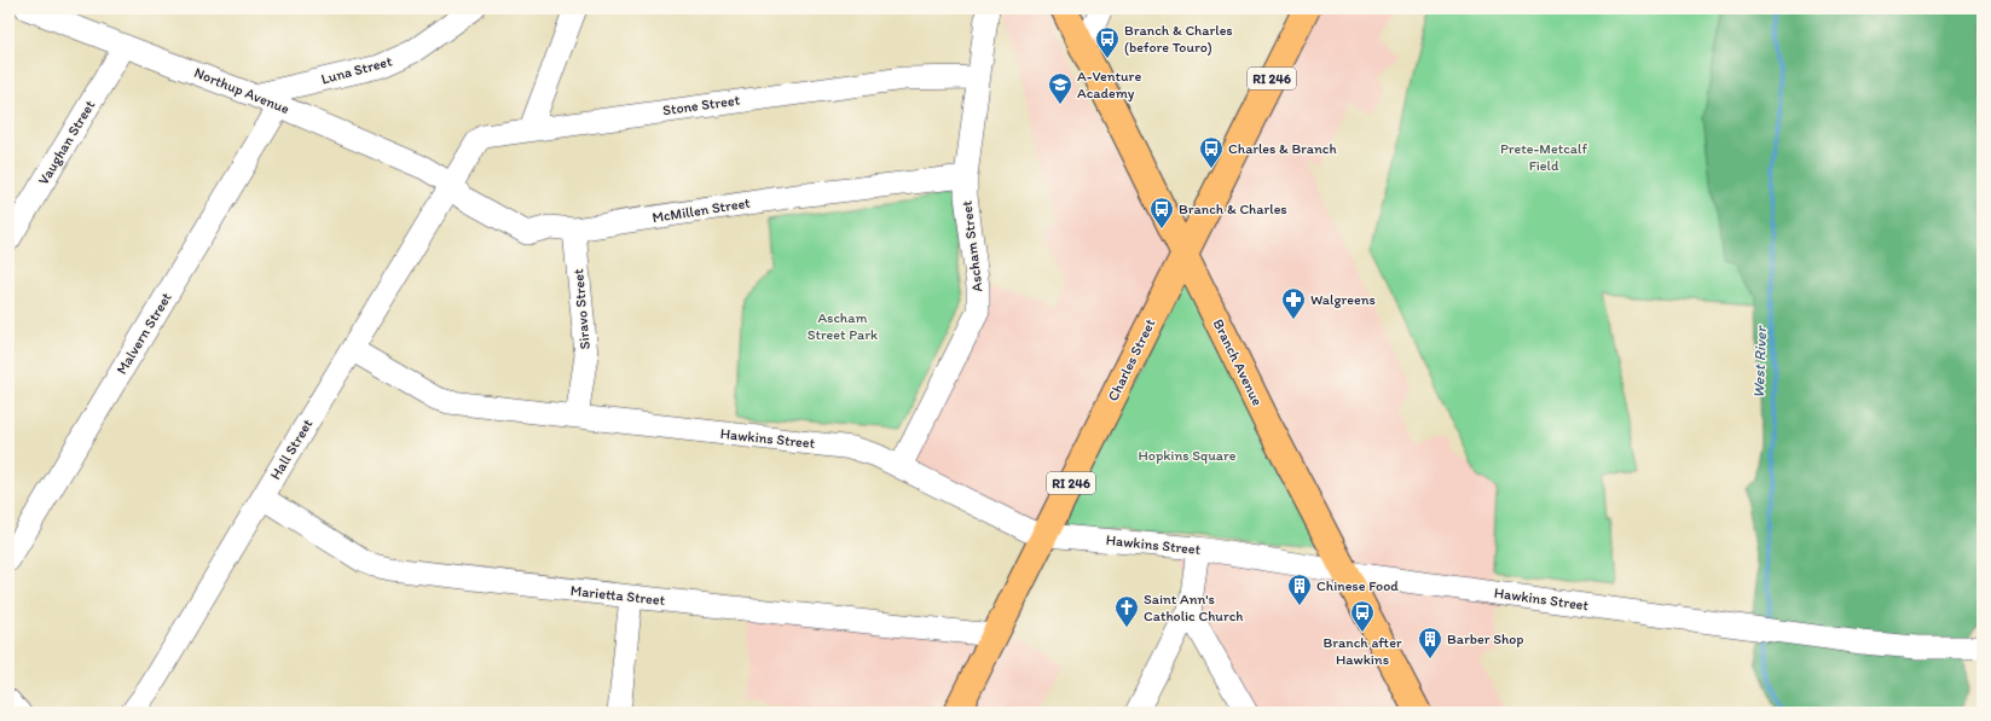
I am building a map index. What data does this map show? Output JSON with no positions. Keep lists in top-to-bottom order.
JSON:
{
  "streets": {
    "main road": ["RI 246", "Charles Street", "Branch Avenue"],
    "street": [
      "Luna Street",
      "Northup Avenue",
      "Stone Street",
      "Vaughan Street",
      "McMillen Street",
      "Ascham Street",
      "Siravo Street",
      "Malvern Street",
      "Hawkins Street",
      "Hall Street",
      "Marietta Street"
    ]
  },
  "crossings": [
    ["Luna Street", "Northup Avenue"],
    ["Northup Avenue", "Stone Street"],
    ["Northup Avenue", "Vaughan Street"],
    ["Northup Avenue", "McMillen Street"],
    ["Northup Avenue", "Malvern Street"],
    ["Northup Avenue", "Hall Street"],
    ["Stone Street", "McMillen Street"],
    ["Stone Street", "Ascham Street"],
    ["Stone Street", "Hall Street"],
    ["McMillen Street", "Ascham Street"],
    ["McMillen Street", "Siravo Street"],
    ["McMillen Street", "Hall Street"],
    ["Ascham Street", "Hawkins Street"],
    ["Siravo Street", "Hawkins Street"],
    ["Charles Street", "Branch Avenue"],
    ["Charles Street", "Hawkins Street"],
    ["Charles Street", "Marietta Street"],
    ["Branch Avenue", "Hawkins Street"],
    ["Hawkins Street", "Hall Street"],
    ["Hall Street", "Marietta Street"]
  ],
  "water": ["West River"],
  "parks": ["Prete-Metcalf Field", "Ascham Street Park", "Hopkins Square"],
  "places": {
    "bus stop": [
      "Branch & Charles (before Touro)",
      "Charles & Branch",
      "Branch & Charles",
      "Branch after Hawkins"
    ],
    "school or university": ["A-Venture Academy"],
    "pharmacy": ["Walgreens"],
    "building": ["Chinese Food", "Barber Shop"],
    "church": ["Saint Ann's Catholic Church"]
  }
}
